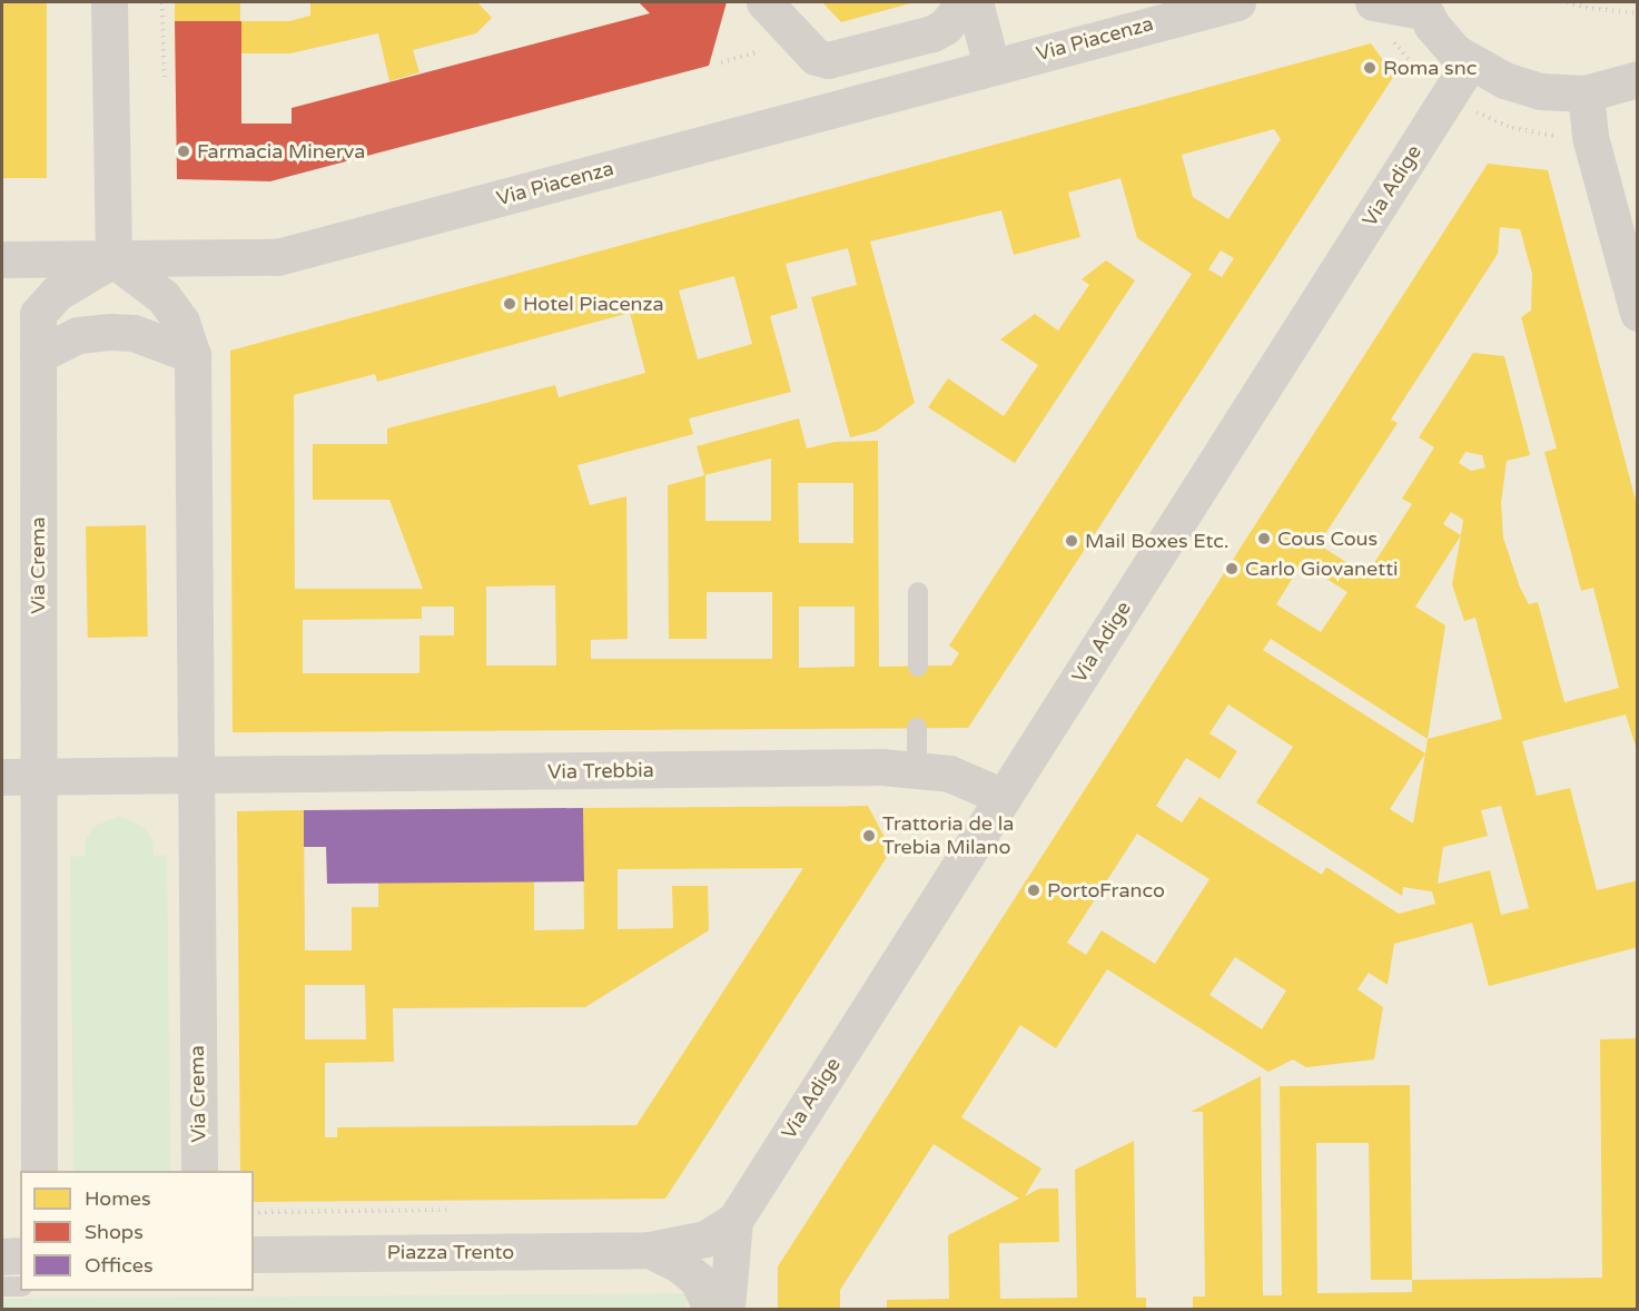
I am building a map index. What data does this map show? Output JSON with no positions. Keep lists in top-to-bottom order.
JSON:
{
  "streets": {
    "street": [
      "Via Piacenza",
      "Via Adige",
      "Via Crema",
      "Via Trebbia",
      "Piazza Trento"
    ]
  },
  "crossings": [
    ["Via Piacenza", "Via Crema"],
    ["Via Adige", "Via Trebbia"],
    ["Via Adige", "Piazza Trento"],
    ["Via Crema", "Via Trebbia"]
  ],
  "places": [
    "Roma snc",
    "Farmacia Minerva",
    "Hotel Piacenza",
    "Cous Cous",
    "Mail Boxes Etc.",
    "Carlo Giovanetti",
    "Trattoria de la Trebia Milano",
    "PortoFranco"
  ],
  "legend": ["Homes", "Shops", "Offices"]
}
